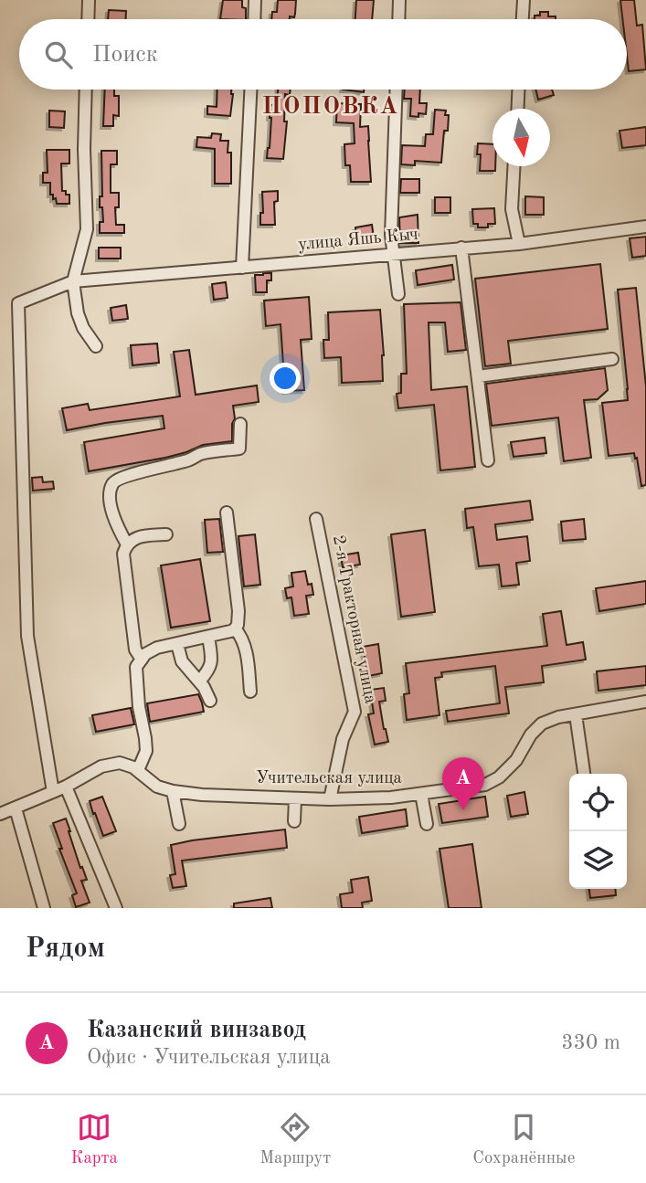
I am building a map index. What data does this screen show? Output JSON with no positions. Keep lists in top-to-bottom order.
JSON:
{
  "streets": {
    "street": ["улица Яшь Кыч", "2-я Тракторная улица", "Учительская улица"]
  },
  "crossings": [
    ["улица Яшь Кыч", "Учительская улица"],
    ["2-я Тракторная улица", "Учительская улица"]
  ],
  "districts": ["ПОПОВКА"],
  "north": "bottom",
  "page": {
    "search": "Поиск",
    "pins": "A",
    "heading": "Рядом",
    "list": [
      {
        "mark": "A",
        "name": "Казанский винзавод",
        "note": "Офис · Учительская улица",
        "value": "330 m"
      }
    ],
    "nav": ["Карта", "Маршрут", "Сохранённые"]
  }
}
